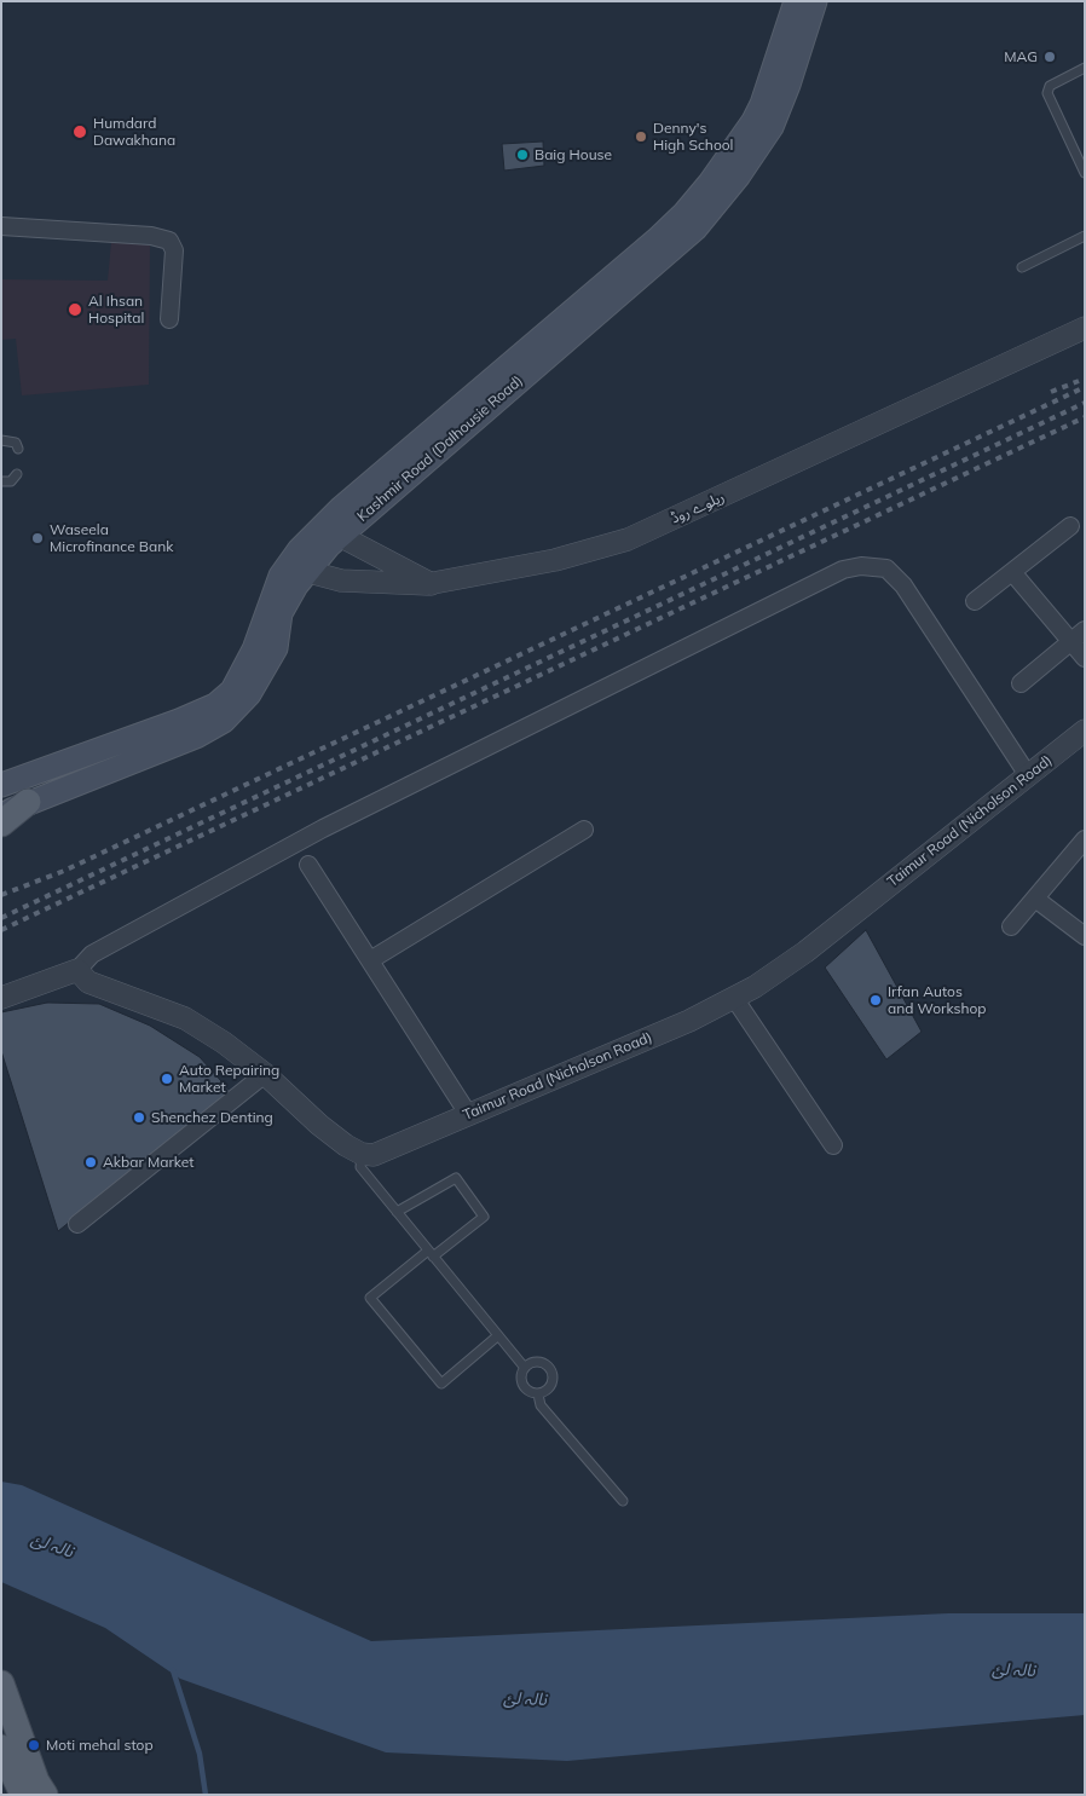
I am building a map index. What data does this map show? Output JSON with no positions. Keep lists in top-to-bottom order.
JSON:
{
  "streets": {
    "main road": ["Kashmir Road (Dalhousie Road)"],
    "street": ["ریلوے روڈ", "Taimur Road (Nicholson Road)"]
  },
  "crossings": [
    ["Kashmir Road (Dalhousie Road)", "ریلوے روڈ"]
  ],
  "water": ["نالہ لئ"],
  "places": [
    "MAG",
    "Humdard Dawakhana",
    "Denny's High School",
    "Baig House",
    "Al Ihsan Hospital",
    "Waseela Microfinance Bank",
    "Irfan Autos and Workshop",
    "Auto Repairing Market",
    "Shenchez Denting",
    "Akbar Market",
    "Moti mehal stop"
  ]
}
